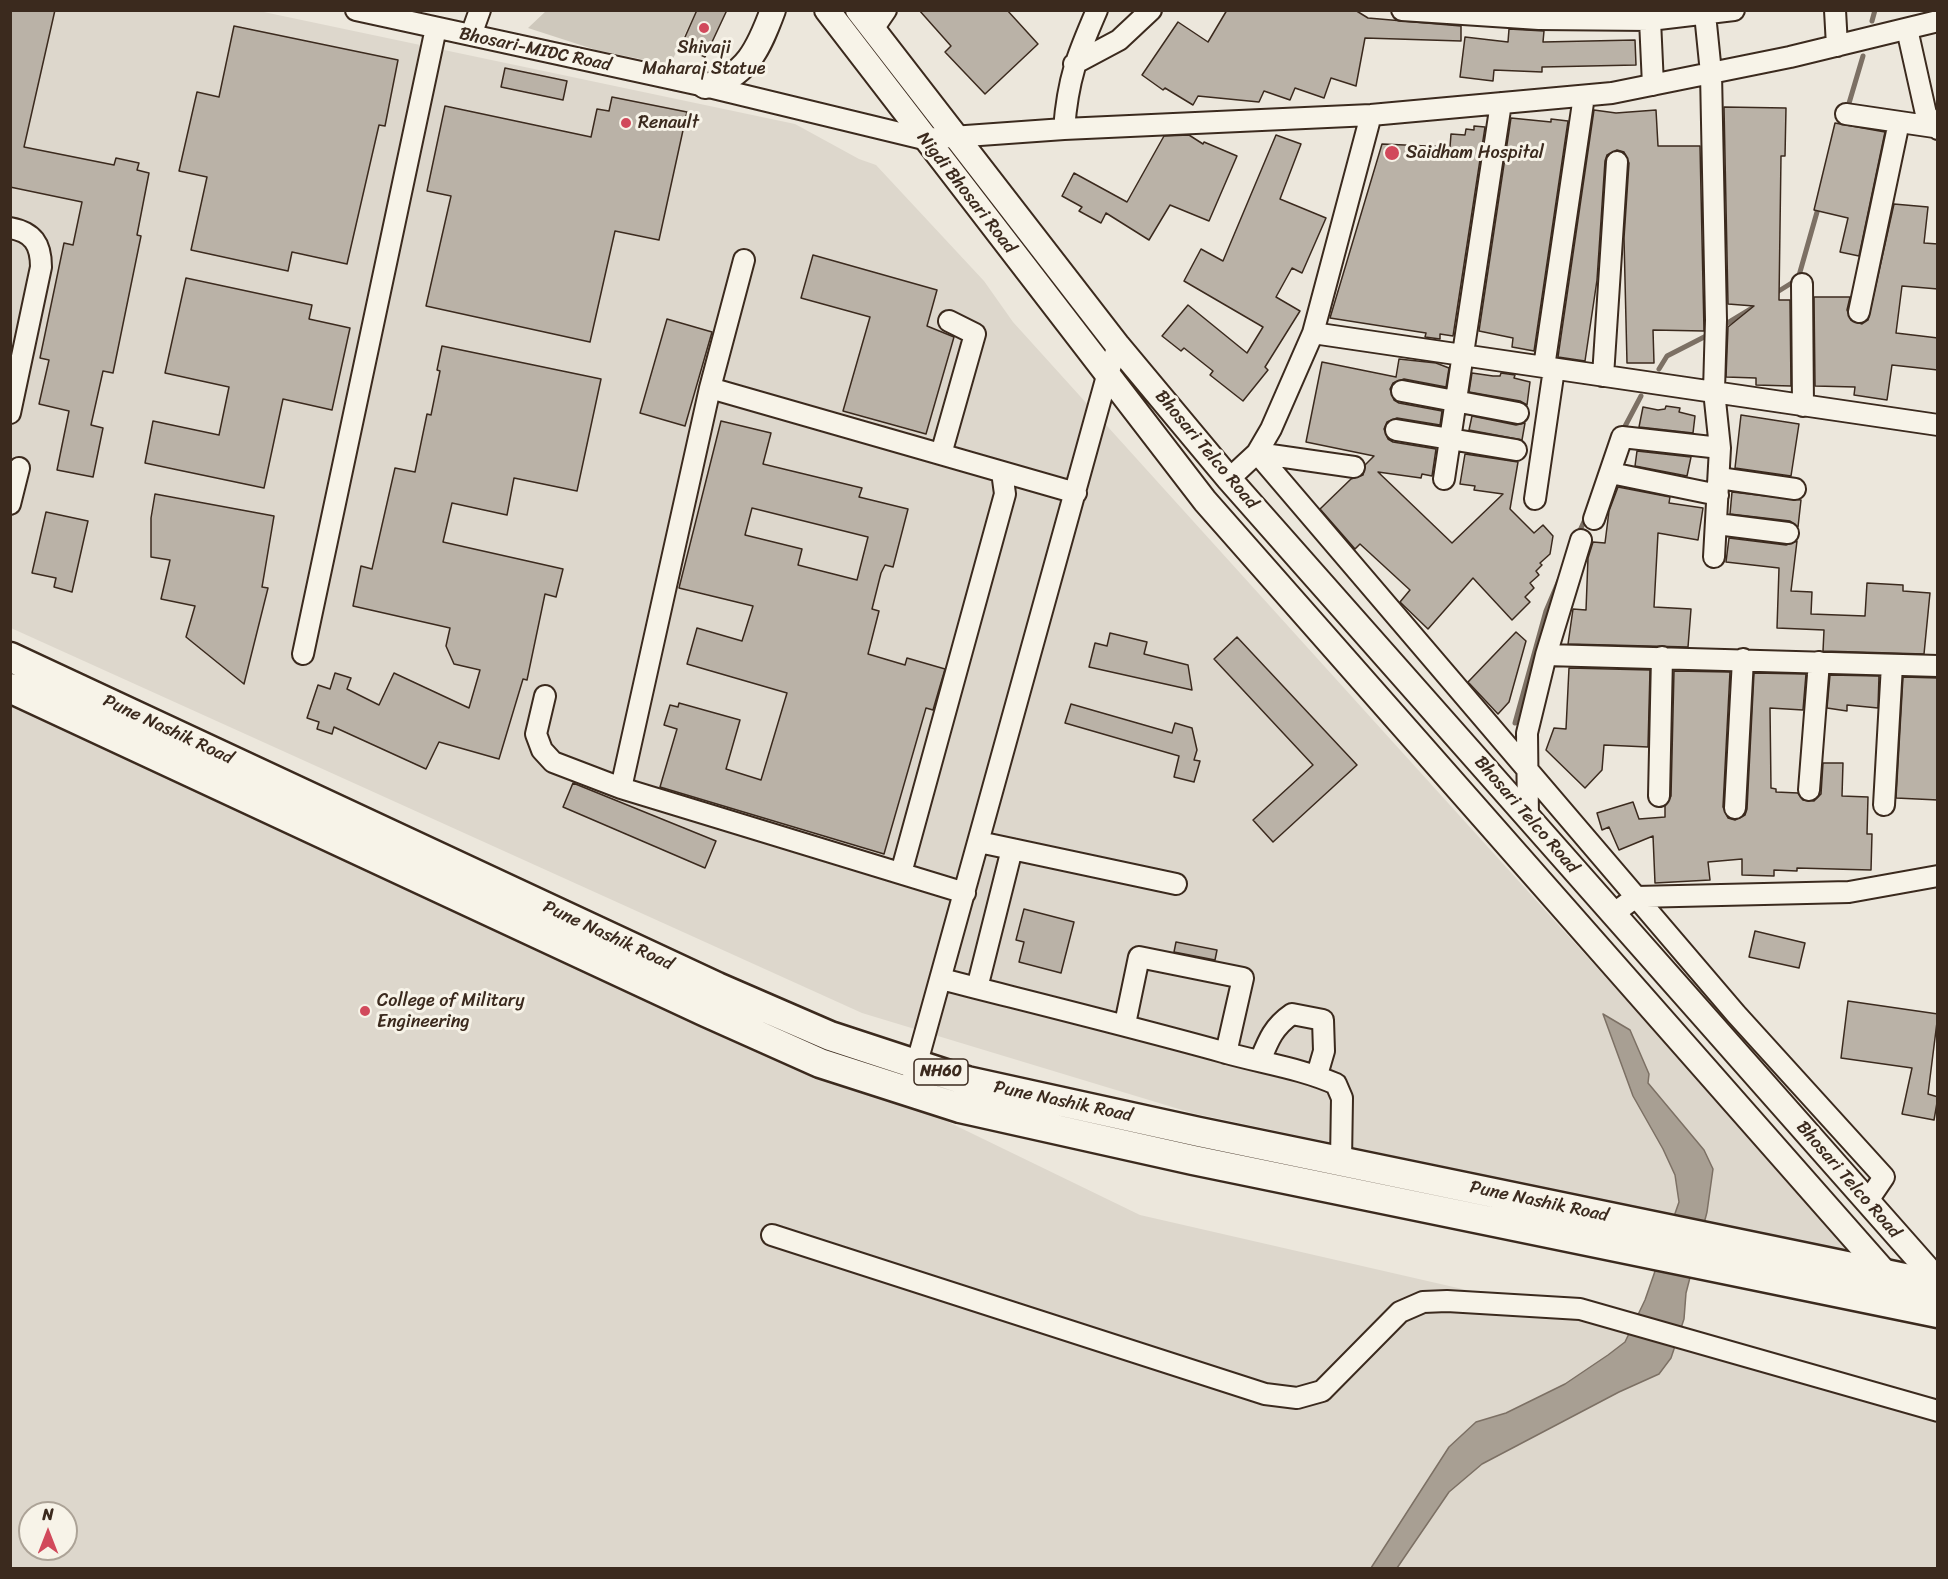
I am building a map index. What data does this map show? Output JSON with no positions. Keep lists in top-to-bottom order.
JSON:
{
  "streets": {
    "highway": ["Pune Nashik Road", "NH60"],
    "main road": ["Nigdi Bhosari Road", "Bhosari Telco Road"],
    "street": ["Bhosari-MIDC Road"]
  },
  "crossings": [
    ["Bhosari-MIDC Road", "Nigdi Bhosari Road"],
    ["Nigdi Bhosari Road", "Bhosari Telco Road"],
    ["Bhosari Telco Road", "Pune Nashik Road"]
  ],
  "places": [
    "Shivaji Maharaj Statue",
    "Renault",
    "Saidham Hospital",
    "College of Military Engineering"
  ],
  "north": "top"
}
